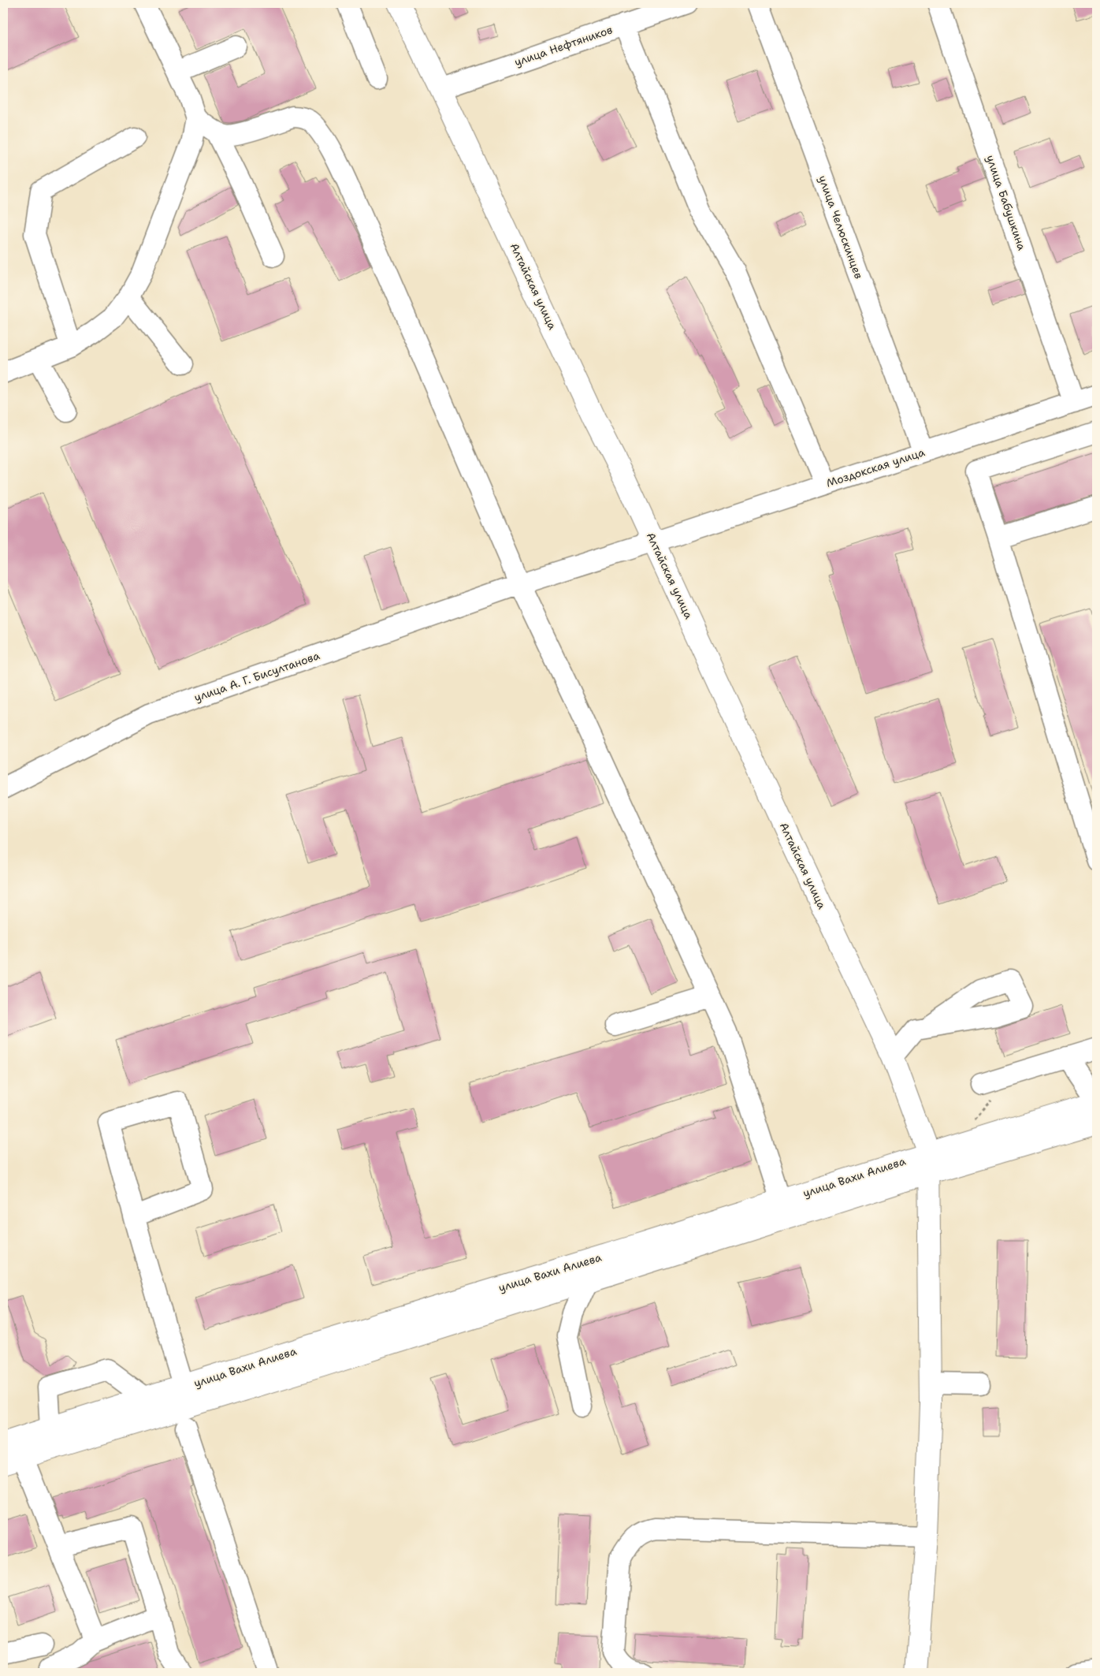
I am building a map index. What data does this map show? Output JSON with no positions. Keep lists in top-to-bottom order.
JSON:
{
  "streets": {
    "main road": ["Алтайская улица", "улица Вахи Алиева"],
    "street": [
      "улица Нефтяников",
      "улица Бабушкина",
      "улица Челюскинцев",
      "Моздокская улица",
      "улица А. Г. Бисултанова"
    ]
  },
  "crossings": [
    ["улица Нефтяников", "Алтайская улица"],
    ["улица Бабушкина", "Моздокская улица"],
    ["улица Челюскинцев", "Моздокская улица"],
    ["Алтайская улица", "Моздокская улица"],
    ["Алтайская улица", "улица Вахи Алиева"],
    ["Моздокская улица", "улица А. Г. Бисултанова"]
  ]
}
